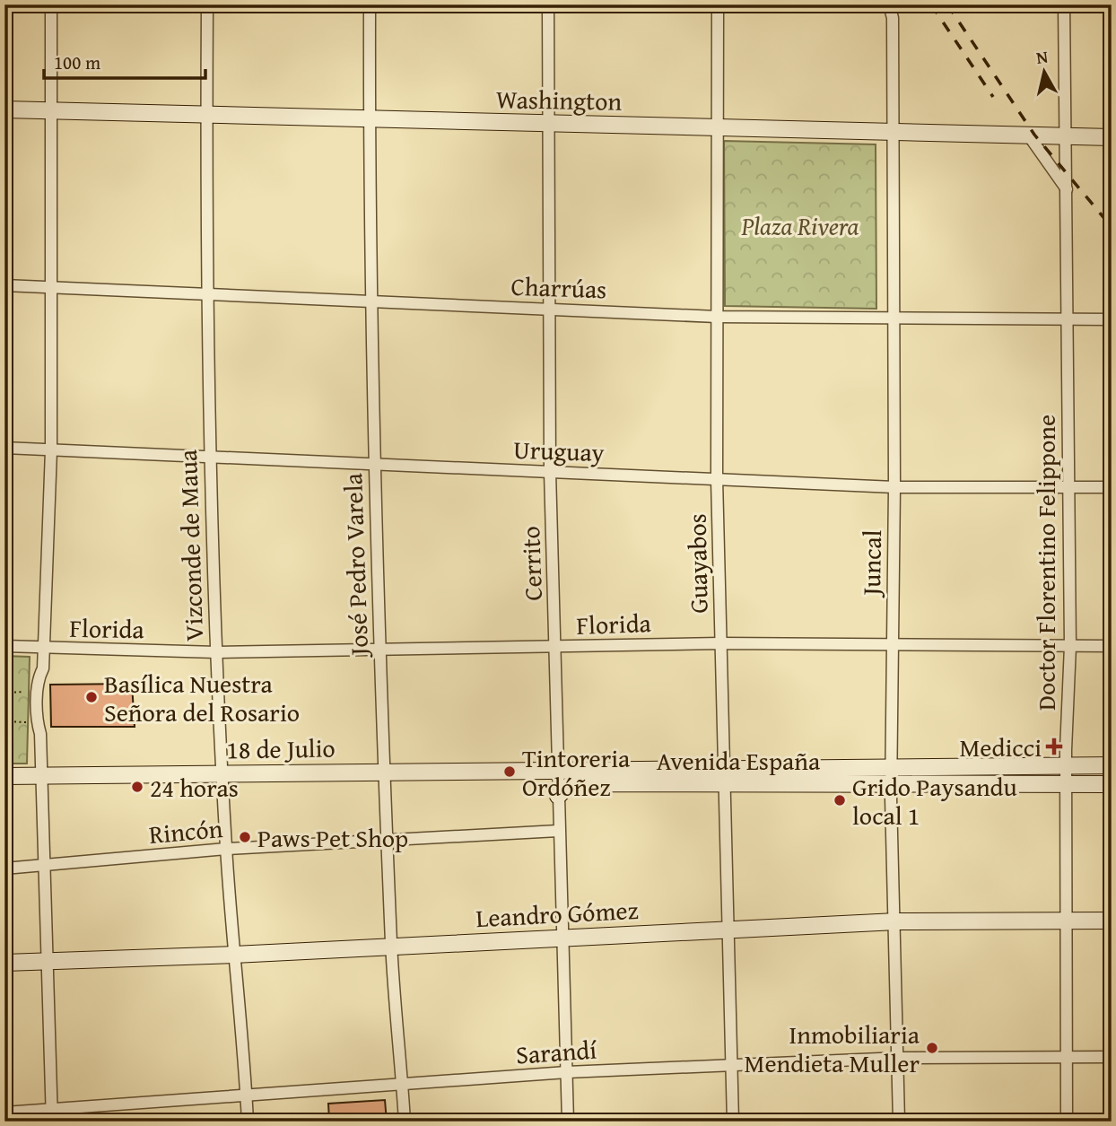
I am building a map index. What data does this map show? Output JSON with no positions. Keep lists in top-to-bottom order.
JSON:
{
  "streets": {
    "street": [
      "Washington",
      "Charrúas",
      "Uruguay",
      "Vizconde de Maua",
      "Juncal",
      "Doctor Florentino Felippone",
      "Cerrito",
      "Guayabos",
      "José Pedro Varela",
      "Florida",
      "18 de Julio",
      "Avenida España",
      "Rincón",
      "Leandro Gómez",
      "Sarandí"
    ]
  },
  "crossings": [
    ["Washington", "Vizconde de Maua"],
    ["Washington", "Juncal"],
    ["Washington", "Doctor Florentino Felippone"],
    ["Washington", "Cerrito"],
    ["Washington", "Guayabos"],
    ["Washington", "José Pedro Varela"],
    ["Charrúas", "Vizconde de Maua"],
    ["Charrúas", "Juncal"],
    ["Charrúas", "Doctor Florentino Felippone"],
    ["Charrúas", "Cerrito"],
    ["Charrúas", "Guayabos"],
    ["Charrúas", "José Pedro Varela"],
    ["Uruguay", "Vizconde de Maua"],
    ["Uruguay", "Juncal"],
    ["Uruguay", "Doctor Florentino Felippone"],
    ["Uruguay", "Cerrito"],
    ["Uruguay", "Guayabos"],
    ["Uruguay", "José Pedro Varela"],
    ["Vizconde de Maua", "Florida"],
    ["Vizconde de Maua", "18 de Julio"],
    ["Vizconde de Maua", "Rincón"],
    ["Vizconde de Maua", "Leandro Gómez"],
    ["Vizconde de Maua", "Sarandí"],
    ["Juncal", "Florida"],
    ["Juncal", "Avenida España"],
    ["Juncal", "Leandro Gómez"],
    ["Juncal", "Sarandí"],
    ["Doctor Florentino Felippone", "Florida"],
    ["Doctor Florentino Felippone", "Avenida España"],
    ["Doctor Florentino Felippone", "Leandro Gómez"],
    ["Doctor Florentino Felippone", "Sarandí"],
    ["Cerrito", "Florida"],
    ["Cerrito", "18 de Julio"],
    ["Cerrito", "Avenida España"],
    ["Cerrito", "Rincón"],
    ["Cerrito", "Leandro Gómez"],
    ["Cerrito", "Sarandí"],
    ["Guayabos", "Florida"],
    ["Guayabos", "Avenida España"],
    ["Guayabos", "Leandro Gómez"],
    ["Guayabos", "Sarandí"],
    ["José Pedro Varela", "Florida"],
    ["José Pedro Varela", "18 de Julio"],
    ["José Pedro Varela", "Rincón"],
    ["José Pedro Varela", "Leandro Gómez"],
    ["José Pedro Varela", "Sarandí"],
    ["18 de Julio", "Avenida España"]
  ],
  "parks": ["Plaza Rivera"],
  "places": {
    "other": [
      "Basílica Nuestra Señora del Rosario",
      "Tintoreria Ordóñez",
      "24 horas",
      "Grido Paysandu local 1",
      "Paws Pet Shop",
      "Inmobiliaria Mendieta Muller"
    ],
    "health": ["Medicci"]
  },
  "scale_bar": "100 m",
  "north": "top"
}
